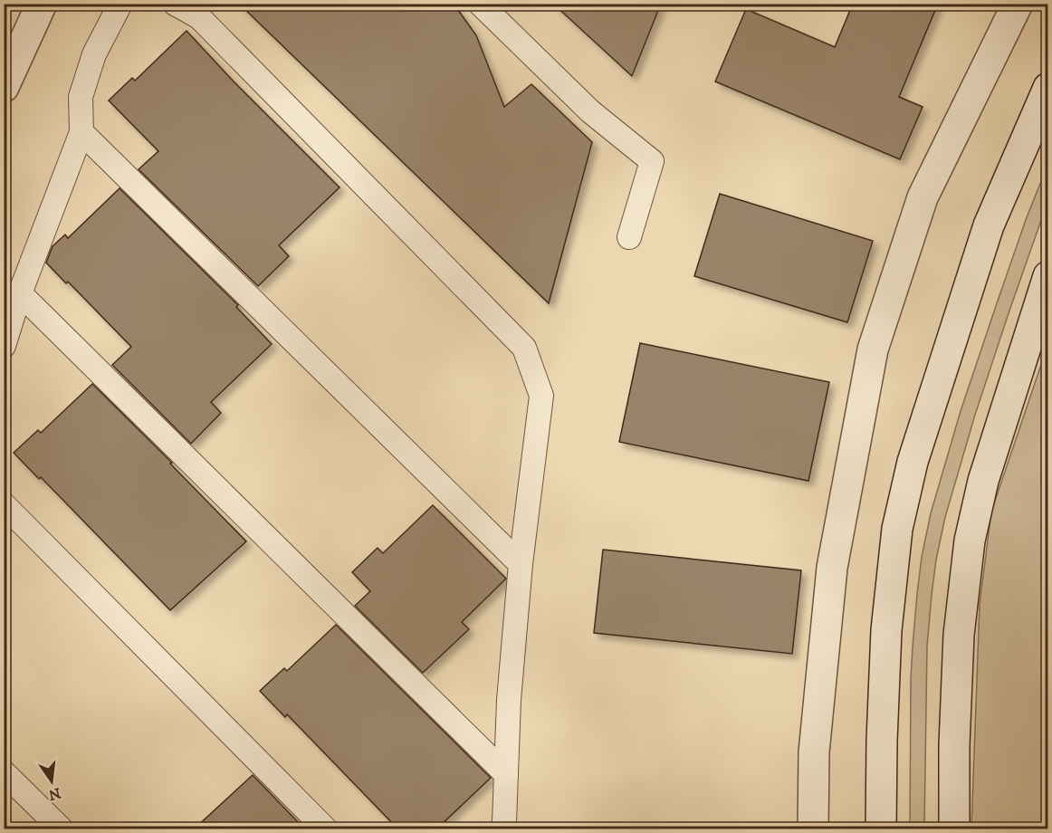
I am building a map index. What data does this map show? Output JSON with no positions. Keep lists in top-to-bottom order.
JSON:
{
  "north": "bottom"
}
